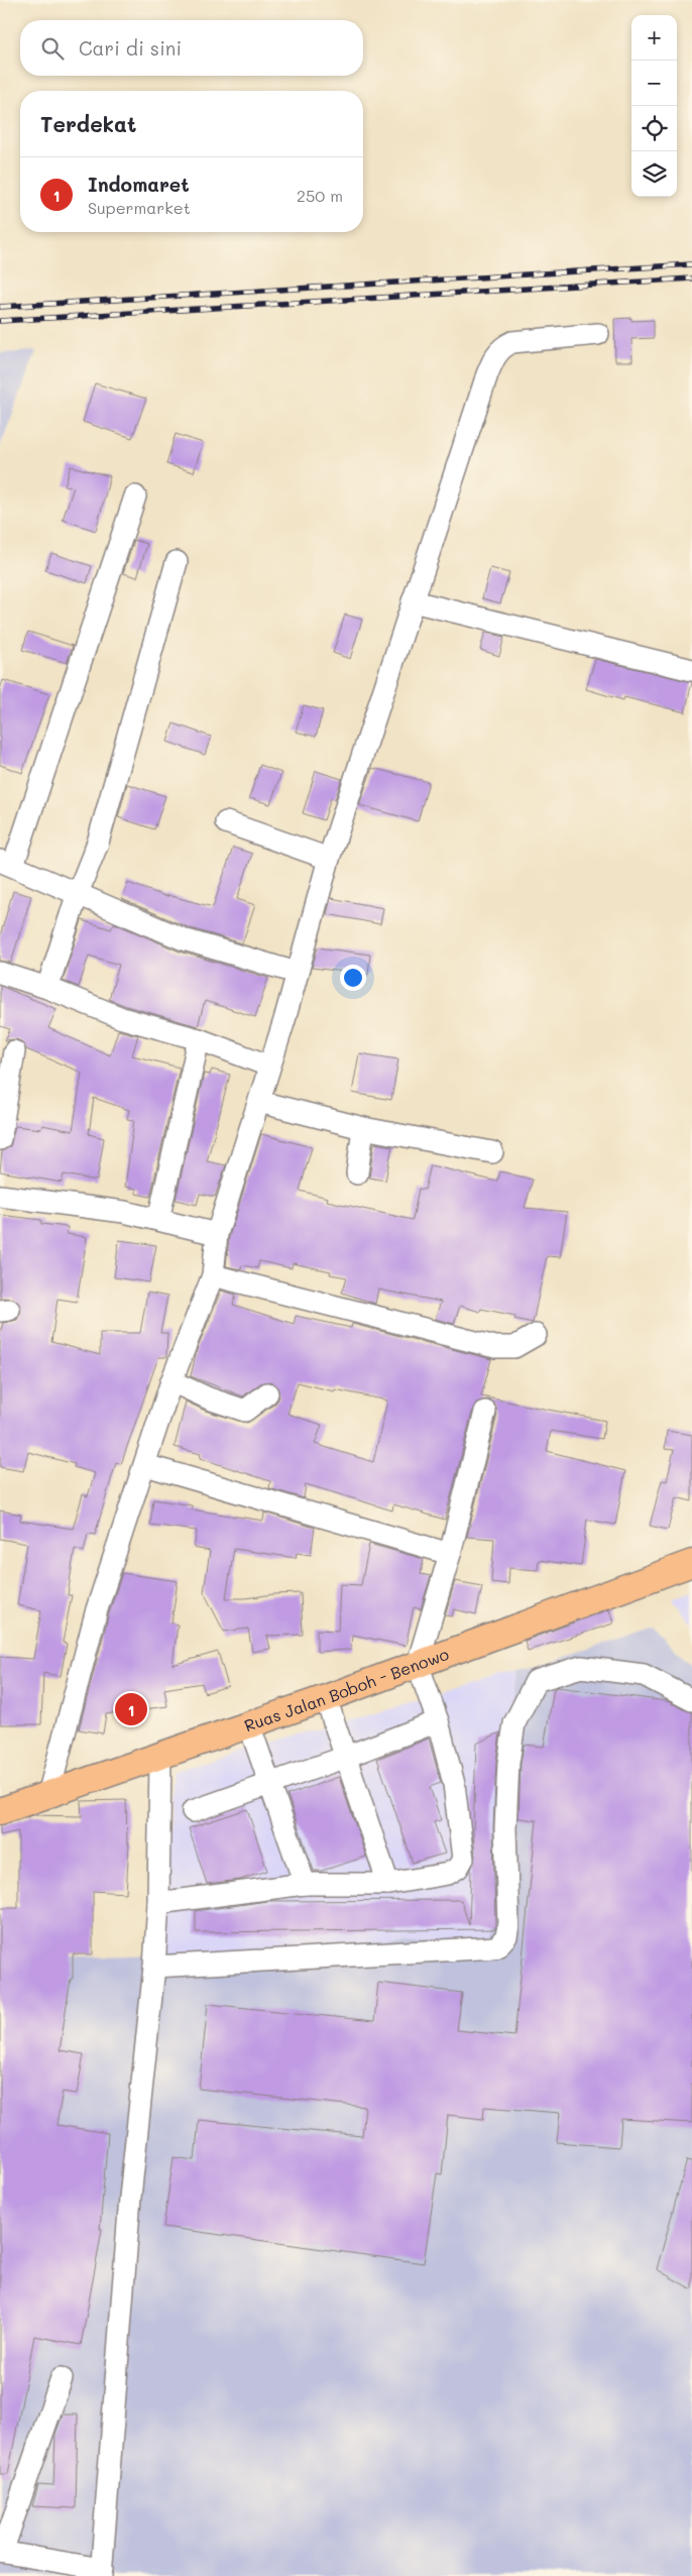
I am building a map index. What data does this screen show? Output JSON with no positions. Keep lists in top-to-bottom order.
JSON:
{
  "streets": {
    "main road": ["Ruas Jalan Boboh - Benowo"]
  },
  "page": {
    "map_buttons": ["+", "−"],
    "search": "Cari di sini",
    "heading": "Terdekat",
    "list": [
      {
        "mark": "1",
        "name": "Indomaret",
        "note": "Supermarket",
        "value": "250 m"
      }
    ],
    "pins": "1"
  }
}
